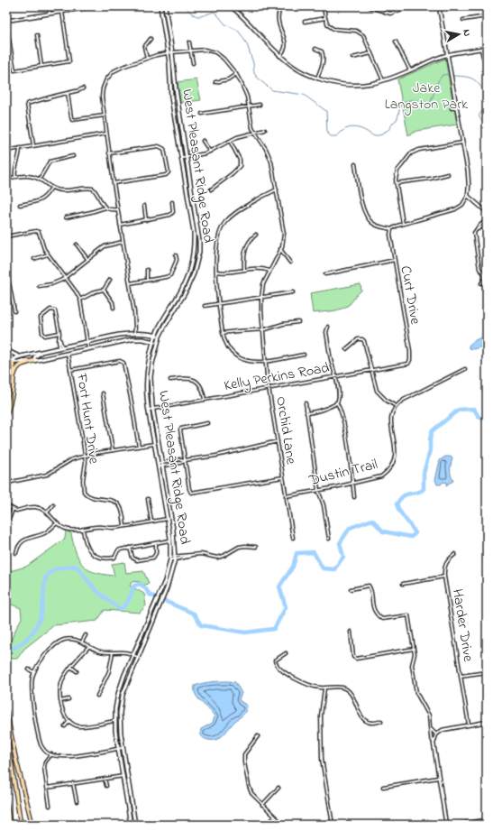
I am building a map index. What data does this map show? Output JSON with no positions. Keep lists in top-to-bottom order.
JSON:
{
  "streets": {
    "main road": ["West Pleasant Ridge Road"],
    "street": [
      "Curt Drive",
      "Kelly Perkins Road",
      "Fort Hunt Drive",
      "Orchid Lane",
      "Dustin Trail",
      "Harder Drive"
    ]
  },
  "crossings": [
    ["West Pleasant Ridge Road", "Kelly Perkins Road"],
    ["Curt Drive", "Kelly Perkins Road"],
    ["Kelly Perkins Road", "Orchid Lane"],
    ["Orchid Lane", "Dustin Trail"]
  ],
  "parks": ["Jake Langston Park"],
  "north": "right"
}
